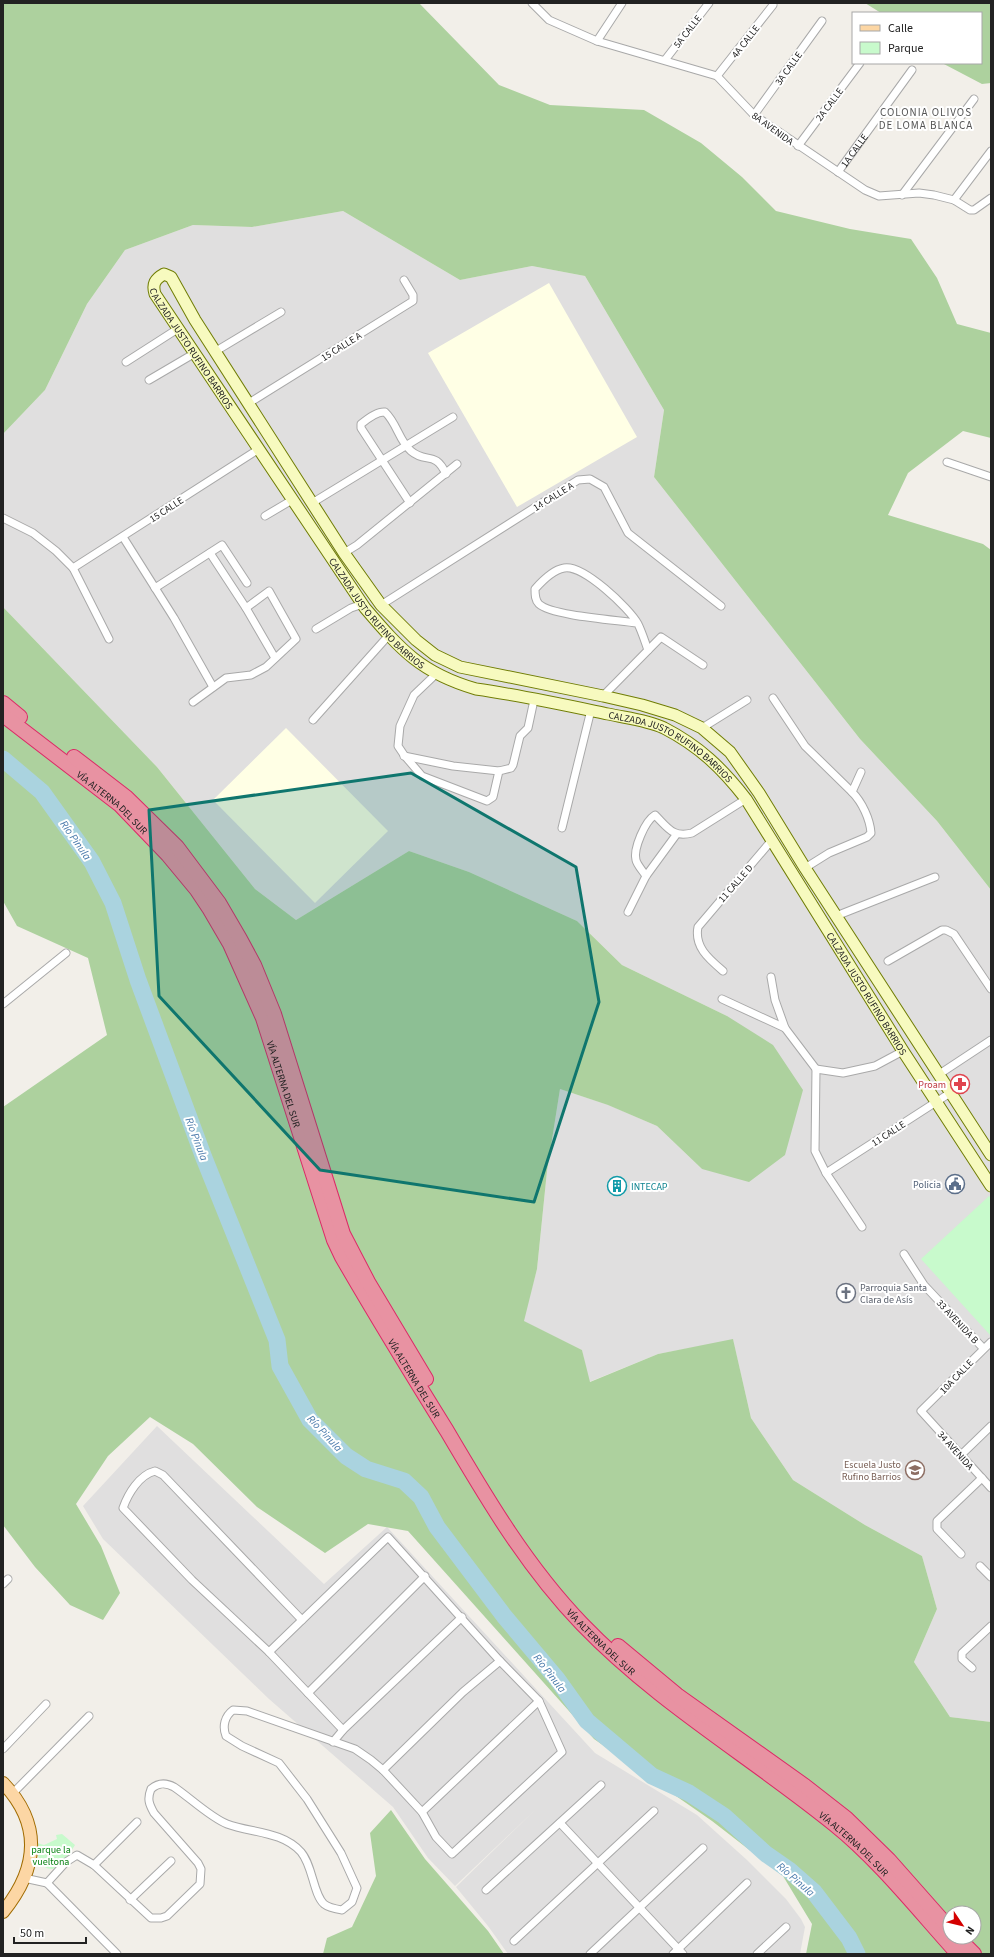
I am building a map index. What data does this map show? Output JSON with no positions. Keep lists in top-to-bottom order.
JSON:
{
  "streets": {
    "highway": ["VÍA ALTERNA DEL SUR"],
    "street": [
      "5A CALLE",
      "4A CALLE",
      "3A CALLE",
      "2A CALLE",
      "8A AVENIDA",
      "1A CALLE",
      "15 CALLE A",
      "CALZADA JUSTO RUFINO BARRIOS",
      "14 CALLE A",
      "15 CALLE",
      "11 CALLE D",
      "11 CALLE",
      "33 AVENIDA B",
      "10A CALLE",
      "34 AVENIDA"
    ]
  },
  "crossings": [
    ["4A CALLE", "8A AVENIDA"],
    ["3A CALLE", "8A AVENIDA"],
    ["2A CALLE", "8A AVENIDA"],
    ["8A AVENIDA", "1A CALLE"],
    ["15 CALLE A", "CALZADA JUSTO RUFINO BARRIOS"],
    ["CALZADA JUSTO RUFINO BARRIOS", "14 CALLE A"],
    ["CALZADA JUSTO RUFINO BARRIOS", "15 CALLE"],
    ["CALZADA JUSTO RUFINO BARRIOS", "11 CALLE D"],
    ["CALZADA JUSTO RUFINO BARRIOS", "11 CALLE"],
    ["33 AVENIDA B", "10A CALLE"],
    ["10A CALLE", "34 AVENIDA"]
  ],
  "districts": ["COLONIA OLIVOS DE LOMA BLANCA"],
  "water": ["Río Pinula"],
  "parks": ["parque la vueltona"],
  "places": {
    "pharmacy": ["Proam"],
    "public building": ["Policia"],
    "building": ["INTECAP"],
    "church": ["Parroquia Santa Clara de Asís"],
    "school or university": ["Escuela Justo Rufino Barrios"]
  },
  "legend": ["Calle", "Parque"],
  "scale_bar": "50 m",
  "north": "bottom right"
}
